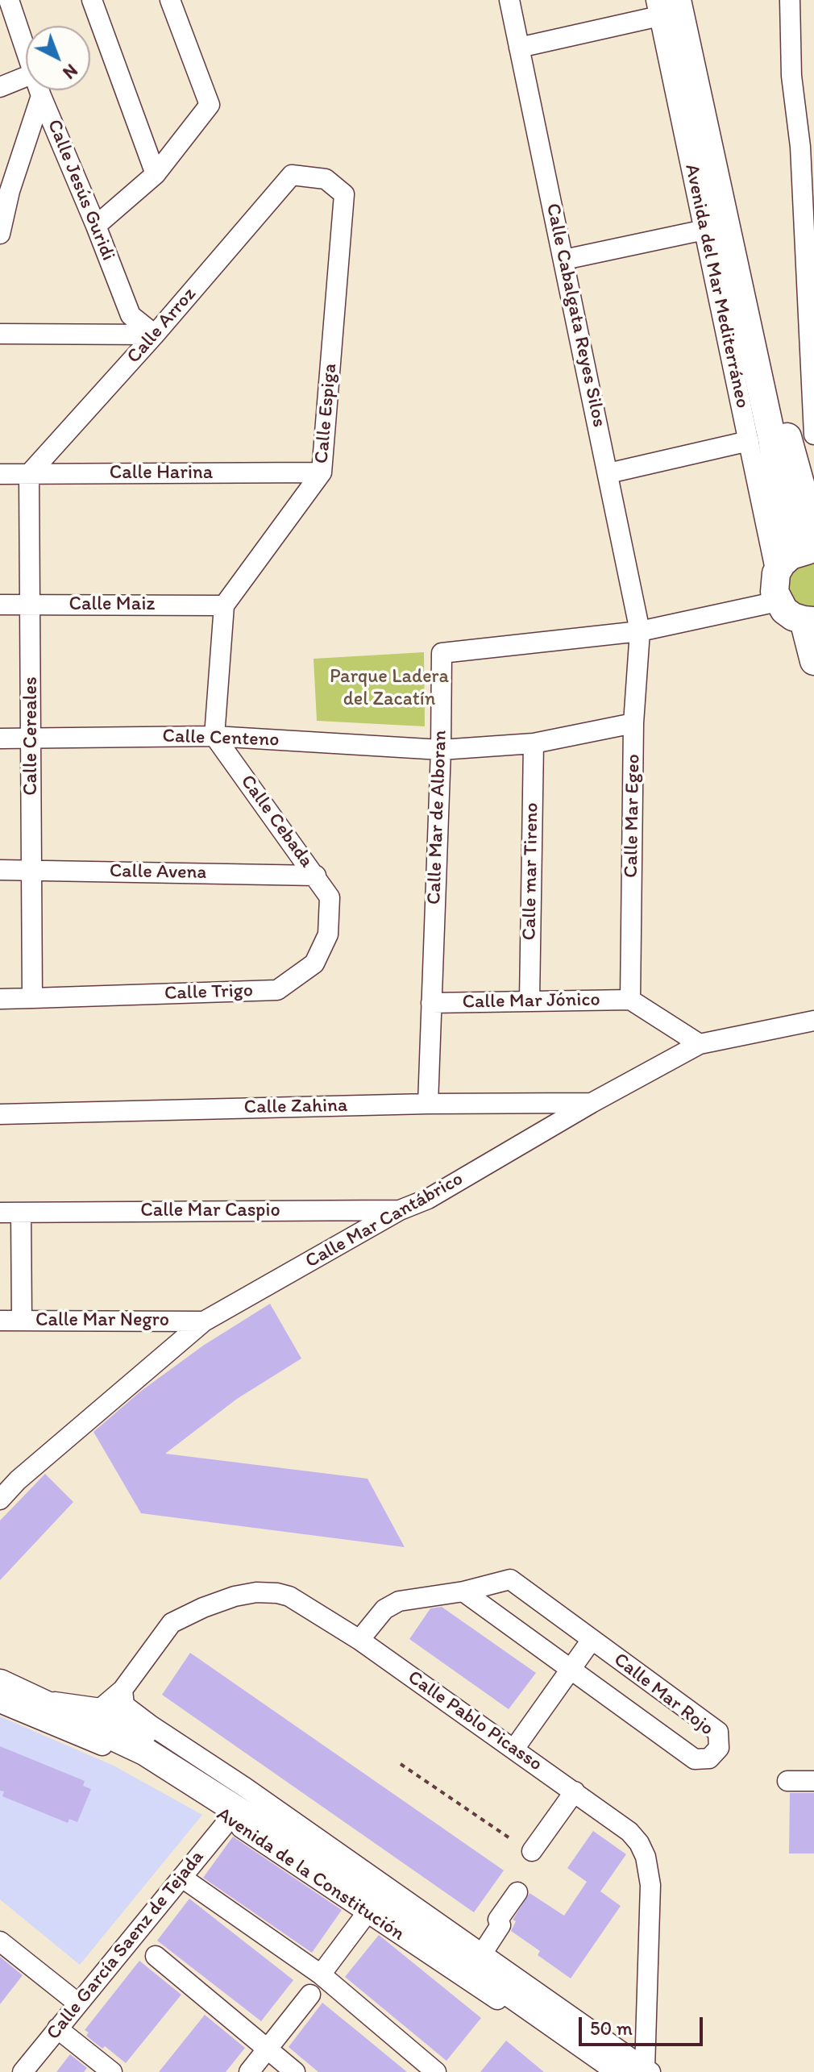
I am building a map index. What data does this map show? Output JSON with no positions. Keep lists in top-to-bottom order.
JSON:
{
  "streets": {
    "main road": ["Avenida del Mar Mediterráneo", "Avenida de la Constitución"],
    "street": [
      "Calle Jesús Guridi",
      "Calle Cabalgata Reyes Silos",
      "Calle Arroz",
      "Calle Espiga",
      "Calle Harina",
      "Calle Maiz",
      "Calle Cereales",
      "Calle Centeno",
      "Calle Mar Egeo",
      "Calle Mar de Alboran",
      "Calle Cebada",
      "Calle mar Tireno",
      "Calle Avena",
      "Calle Trigo",
      "Calle Mar Jónico",
      "Calle Zahina",
      "Calle Mar Caspio",
      "Calle Mar Cantábrico",
      "Calle Mar Negro",
      "Calle Mar Rojo",
      "Calle Pablo Picasso",
      "Calle García Saenz de Tejada"
    ]
  },
  "crossings": [
    ["Calle Jesús Guridi", "Calle Arroz"],
    ["Calle Cabalgata Reyes Silos", "Calle Mar Egeo"],
    ["Calle Cabalgata Reyes Silos", "Calle Mar de Alboran"],
    ["Calle Arroz", "Calle Espiga"],
    ["Calle Arroz", "Calle Harina"],
    ["Calle Arroz", "Calle Cereales"],
    ["Calle Espiga", "Calle Harina"],
    ["Calle Espiga", "Calle Maiz"],
    ["Calle Harina", "Calle Cereales"],
    ["Calle Maiz", "Calle Cereales"],
    ["Calle Cereales", "Calle Centeno"],
    ["Calle Cereales", "Calle Avena"],
    ["Calle Cereales", "Calle Trigo"],
    ["Calle Centeno", "Calle Mar Egeo"],
    ["Calle Centeno", "Calle Mar de Alboran"],
    ["Calle Centeno", "Calle Cebada"],
    ["Calle Centeno", "Calle mar Tireno"],
    ["Calle Mar Egeo", "Calle Mar de Alboran"],
    ["Calle Mar Egeo", "Calle Mar Jónico"],
    ["Calle Mar de Alboran", "Calle Mar Jónico"],
    ["Calle Mar de Alboran", "Calle Zahina"],
    ["Calle Cebada", "Calle Avena"],
    ["Calle Cebada", "Calle Trigo"],
    ["Calle mar Tireno", "Calle Mar Jónico"],
    ["Calle Avena", "Calle Trigo"],
    ["Calle Zahina", "Calle Mar Cantábrico"],
    ["Calle Mar Caspio", "Calle Mar Cantábrico"],
    ["Calle Mar Cantábrico", "Calle Mar Negro"],
    ["Calle Mar Rojo", "Calle Pablo Picasso"],
    ["Calle Pablo Picasso", "Avenida de la Constitución"],
    ["Avenida de la Constitución", "Calle García Saenz de Tejada"]
  ],
  "parks": ["Parque Ladera del Zacatín"],
  "scale_bar": "50 m",
  "north": "bottom right"
}
